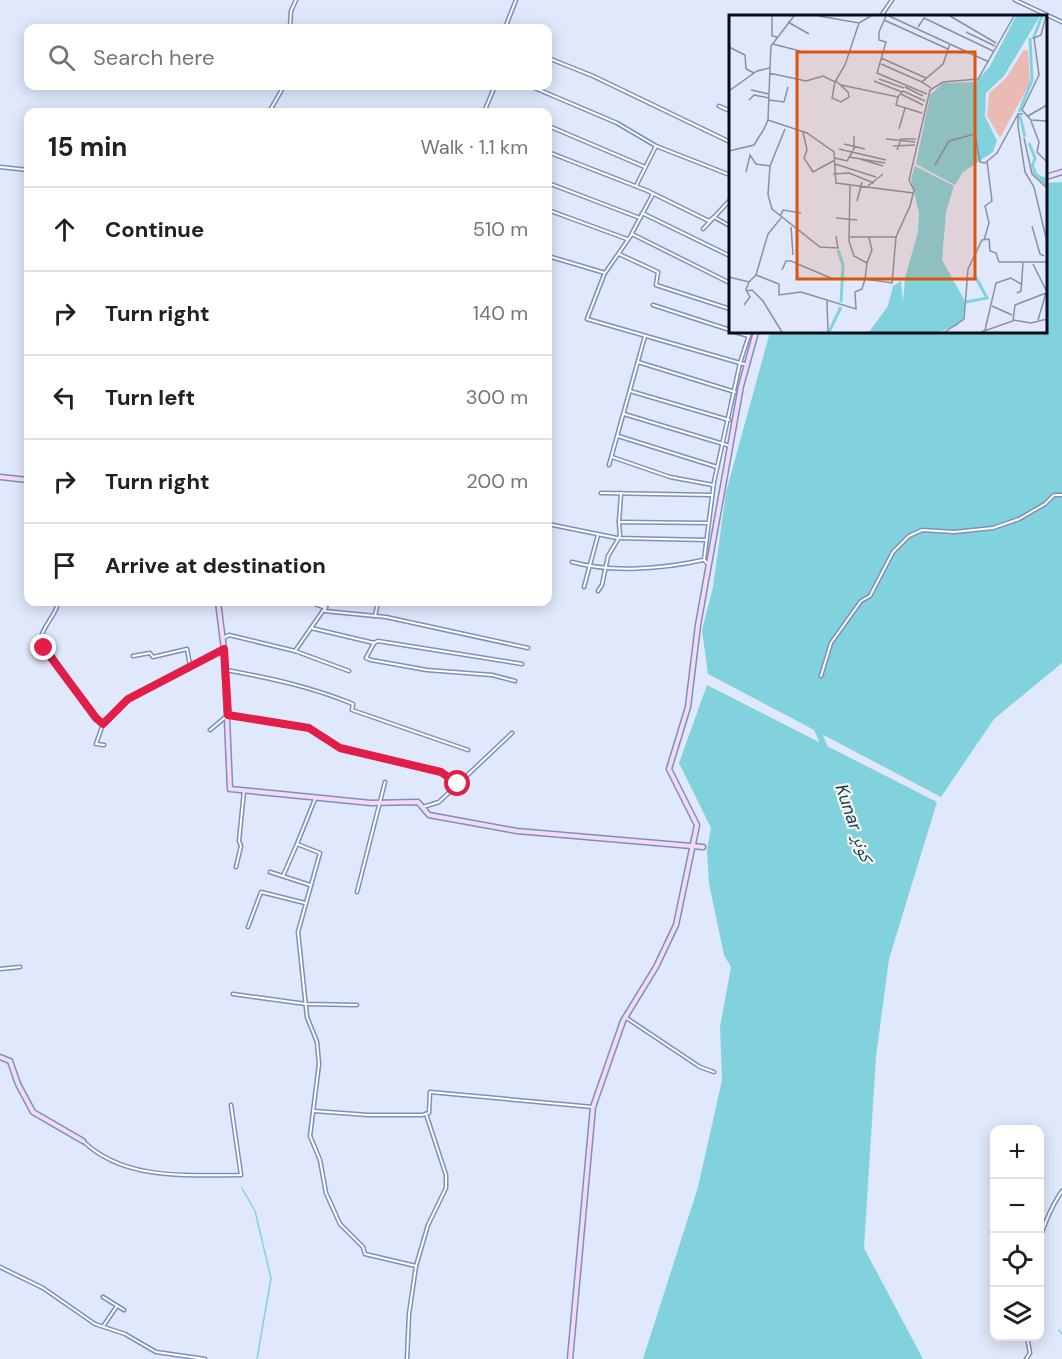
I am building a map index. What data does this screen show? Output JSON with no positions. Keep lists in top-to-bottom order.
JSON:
{
  "water": ["Kunar کونړ"],
  "page": {
    "search": "Search here",
    "heading": ["15 min", "Walk · 1.1 km"],
    "list": [
      ["Continue", "510 m"],
      ["Turn right", "140 m"],
      ["Turn left", "300 m"],
      ["Turn right", "200 m"],
      "Arrive at destination"
    ],
    "map_buttons": ["+", "−"]
  }
}
